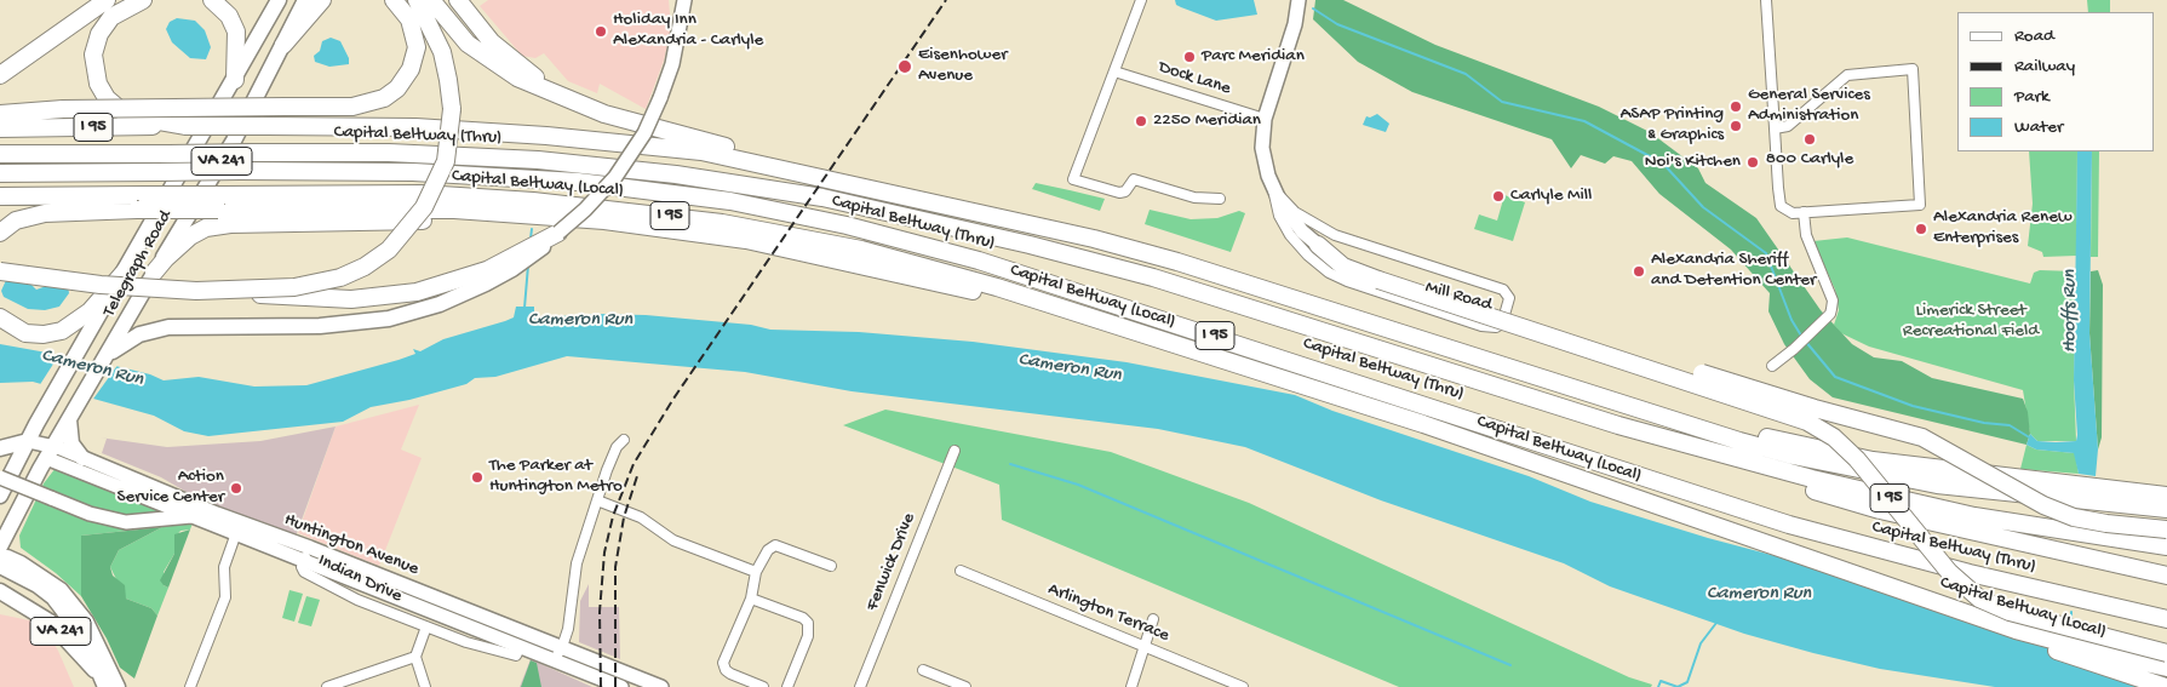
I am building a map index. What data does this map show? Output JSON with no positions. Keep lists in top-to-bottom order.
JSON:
{
  "streets": {
    "highway": ["I 95", "Capital Beltway (Thru)", "Capital Beltway (Local)"],
    "main road": [
      "VA 241",
      "Telegraph Road",
      "Mill Road",
      "Huntington Avenue"
    ],
    "street": [
      "Dock Lane",
      "Fenwick Drive",
      "Indian Drive",
      "Arlington Terrace"
    ]
  },
  "crossings": [
    ["Dock Lane", "Mill Road"],
    ["Telegraph Road", "Huntington Avenue"],
    ["Huntington Avenue", "Indian Drive"]
  ],
  "water": ["Hooffs Run", "Cameron Run"],
  "parks": ["Limerick Street Recreational Field"],
  "places": [
    "Holiday Inn Alexandria - Carlyle",
    "Parc Meridian",
    "Eisenhower Avenue",
    "General Services Administration",
    "2250 Meridian",
    "ASAP Printing & Graphics",
    "800 Carlyle",
    "Noi's Kitchen",
    "Carlyle Mill",
    "Alexandria Renew Enterprises",
    "Alexandria Sheriff and Detention Center",
    "The Parker at Huntington Metro",
    "Action Service Center"
  ],
  "legend": [
    "Road",
    "Railway",
    "Park",
    "Water"
  ]
}
